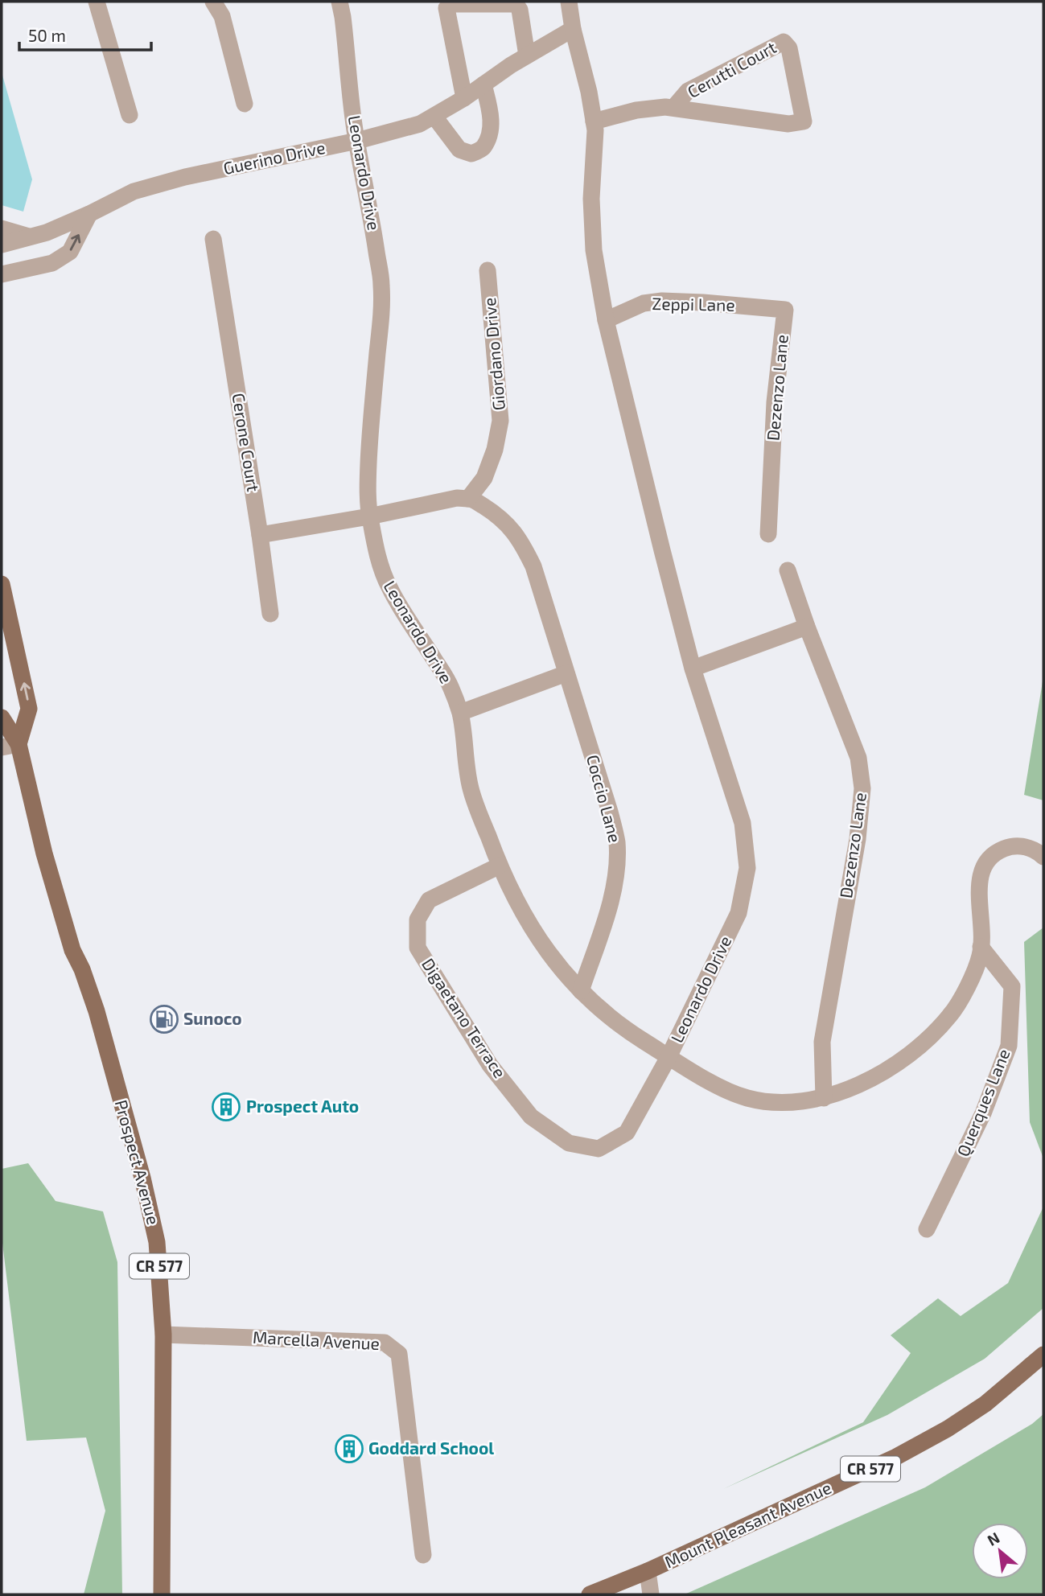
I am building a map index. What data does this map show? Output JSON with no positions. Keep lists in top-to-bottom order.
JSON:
{
  "streets": {
    "main road": ["Prospect Avenue", "CR 577", "Mount Pleasant Avenue"],
    "street": [
      "Cerutti Court",
      "Guerino Drive",
      "Leonardo Drive",
      "Zeppi Lane",
      "Giordano Drive",
      "Dezenzo Lane",
      "Cerone Court",
      "Coccio Lane",
      "Digaetano Terrace",
      "Querques Lane",
      "Marcella Avenue"
    ]
  },
  "crossings": [
    ["Cerutti Court", "Leonardo Drive"],
    ["Guerino Drive", "Leonardo Drive"],
    ["Leonardo Drive", "Zeppi Lane"],
    ["Leonardo Drive", "Dezenzo Lane"],
    ["Leonardo Drive", "Coccio Lane"],
    ["Leonardo Drive", "Digaetano Terrace"],
    ["Leonardo Drive", "Querques Lane"],
    ["Zeppi Lane", "Dezenzo Lane"],
    ["Giordano Drive", "Coccio Lane"],
    ["Prospect Avenue", "Marcella Avenue"]
  ],
  "places": {
    "fuel station": ["Sunoco"],
    "building": ["Prospect Auto", "Goddard School"]
  },
  "scale_bar": "50 m",
  "north": "top left"
}
